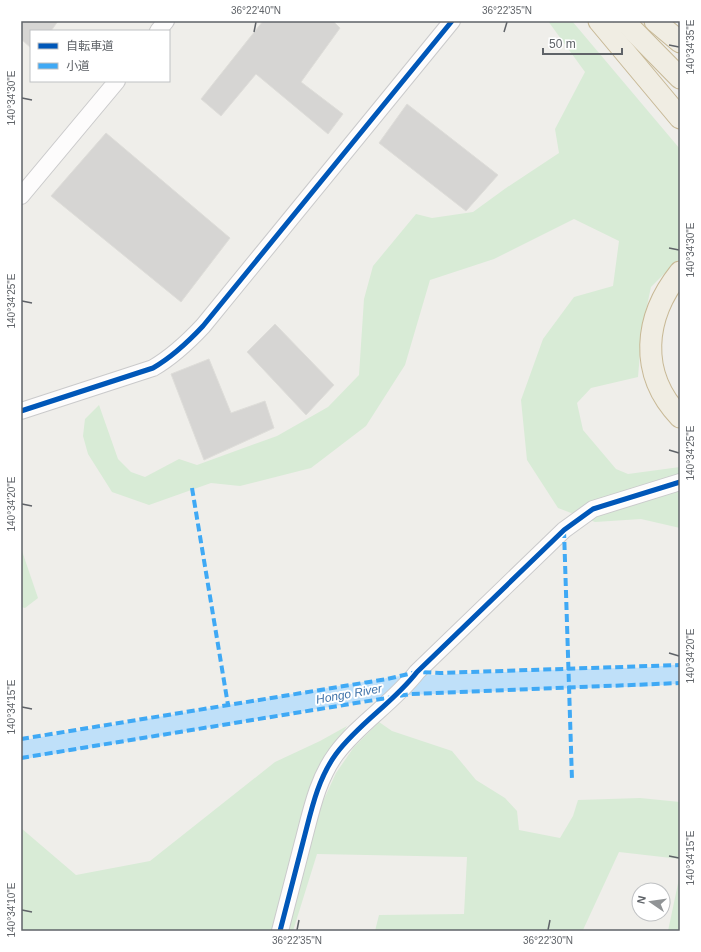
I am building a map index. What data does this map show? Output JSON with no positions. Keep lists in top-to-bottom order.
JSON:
{
  "water": ["Hongo River"],
  "legend": ["自転車道", "小道"],
  "scale_bar": "50 m",
  "north": "left",
  "coordinates": [
    "36°22'40\"N",
    "36°22'35\"N",
    "140°34'35\"E",
    "140°34'30\"E",
    "140°34'25\"E",
    "140°34'20\"E",
    "140°34'15\"E",
    "140°34'10\"E",
    "36°22'30\"N"
  ]
}
